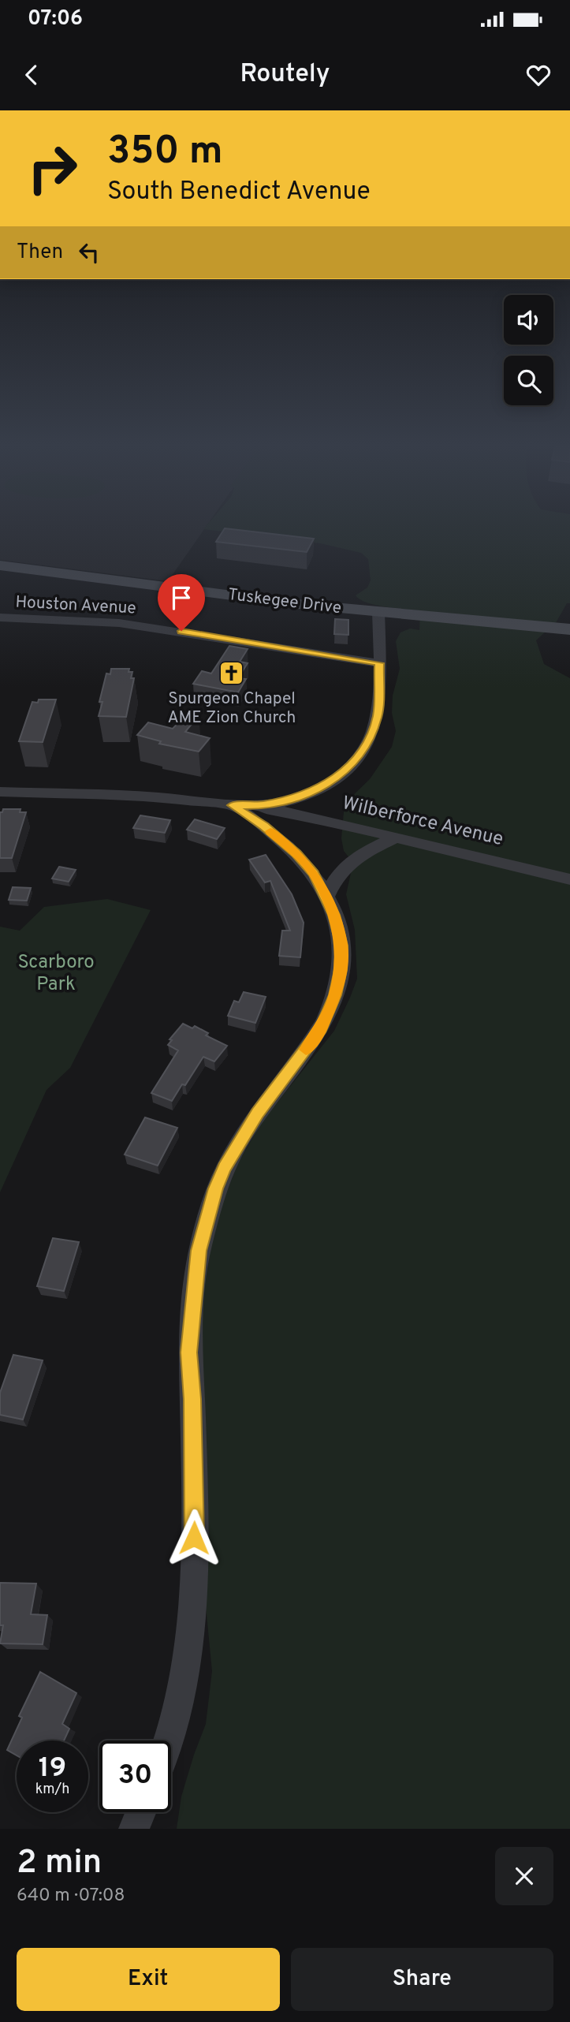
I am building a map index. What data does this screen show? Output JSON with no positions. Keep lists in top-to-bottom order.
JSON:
{
  "streets": {
    "street": ["Tuskegee Drive", "Houston Avenue", "Wilberforce Avenue"]
  },
  "parks": ["Scarboro Park"],
  "places": {
    "church": ["Spurgeon Chapel AME Zion Church"]
  },
  "page": {
    "status": "07:06",
    "header": "Routely",
    "turn": ["350 m", "South Benedict Avenue"],
    "then": "Then",
    "speed": "19 km/h",
    "limit": "30",
    "heading": ["2 min", "640 m · 07:08"],
    "buttons": ["Exit", "Share"]
  }
}
